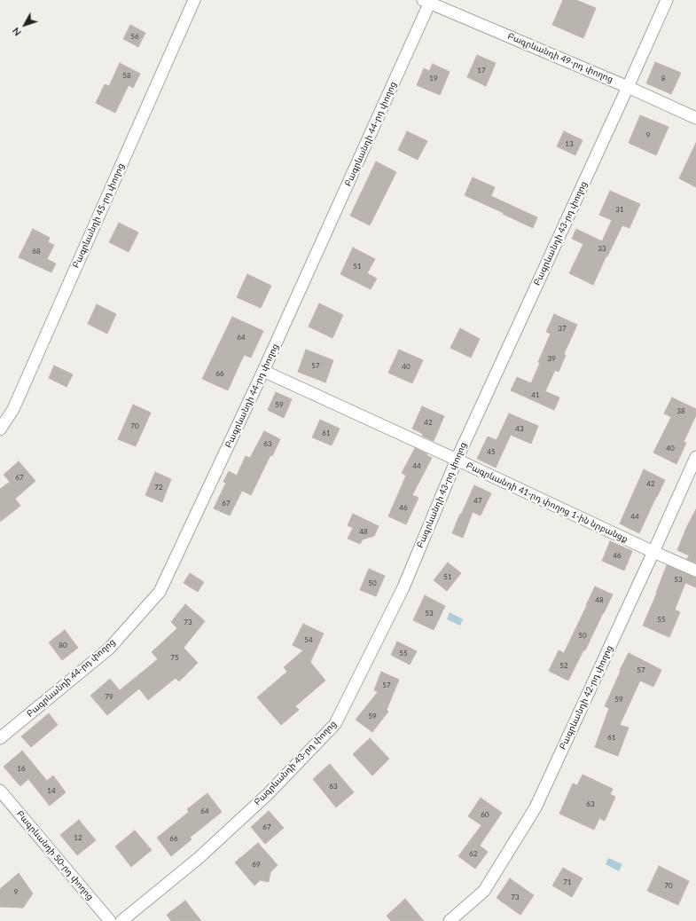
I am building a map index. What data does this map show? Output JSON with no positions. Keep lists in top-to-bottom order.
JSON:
{
  "streets": {
    "street": [
      "Բագրևանդի 49-րդ փողոց",
      "Բագրևանդի 44-րդ փողոց",
      "Բագրևանդի 45-րդ փողոց",
      "Բագրևանդի 43-րդ փողոց",
      "Բագրևանդի 41-րդ փողոց 1-ին նրբանցք",
      "Բագրևանդի 42-րդ փողոց",
      "Բագրևանդի 50-րդ փողոց"
    ]
  },
  "crossings": [
    ["Բագրևանդի 49-րդ փողոց", "Բագրևանդի 44-րդ փողոց"],
    ["Բագրևանդի 49-րդ փողոց", "Բագրևանդի 43-րդ փողոց"],
    ["Բագրևանդի 44-րդ փողոց", "Բագրևանդի 41-րդ փողոց 1-ին նրբանցք"],
    ["Բագրևանդի 43-րդ փողոց", "Բագրևանդի 41-րդ փողոց 1-ին նրբանցք"],
    ["Բագրևանդի 41-րդ փողոց 1-ին նրբանցք", "Բագրևանդի 42-րդ փողոց"]
  ],
  "house_numbers": [
    "56",
    "17",
    "58",
    "19",
    "8",
    "9",
    "13",
    "31",
    "33",
    "68",
    "51",
    "37",
    "64",
    "39",
    "57",
    "40",
    "66",
    "41",
    "59",
    "38",
    "42",
    "70",
    "43",
    "61",
    "63",
    "40",
    "45",
    "44",
    "67",
    "42",
    "72",
    "47",
    "67",
    "46",
    "44",
    "48",
    "46",
    "51",
    "53",
    "50",
    "48",
    "53",
    "55",
    "73",
    "50",
    "54",
    "80",
    "55",
    "75",
    "52",
    "57",
    "57",
    "79",
    "59",
    "59",
    "61",
    "16",
    "63",
    "14",
    "63",
    "64",
    "60",
    "67",
    "12",
    "66",
    "62",
    "69",
    "71",
    "70",
    "9",
    "73"
  ],
  "north": "bottom left"
}
